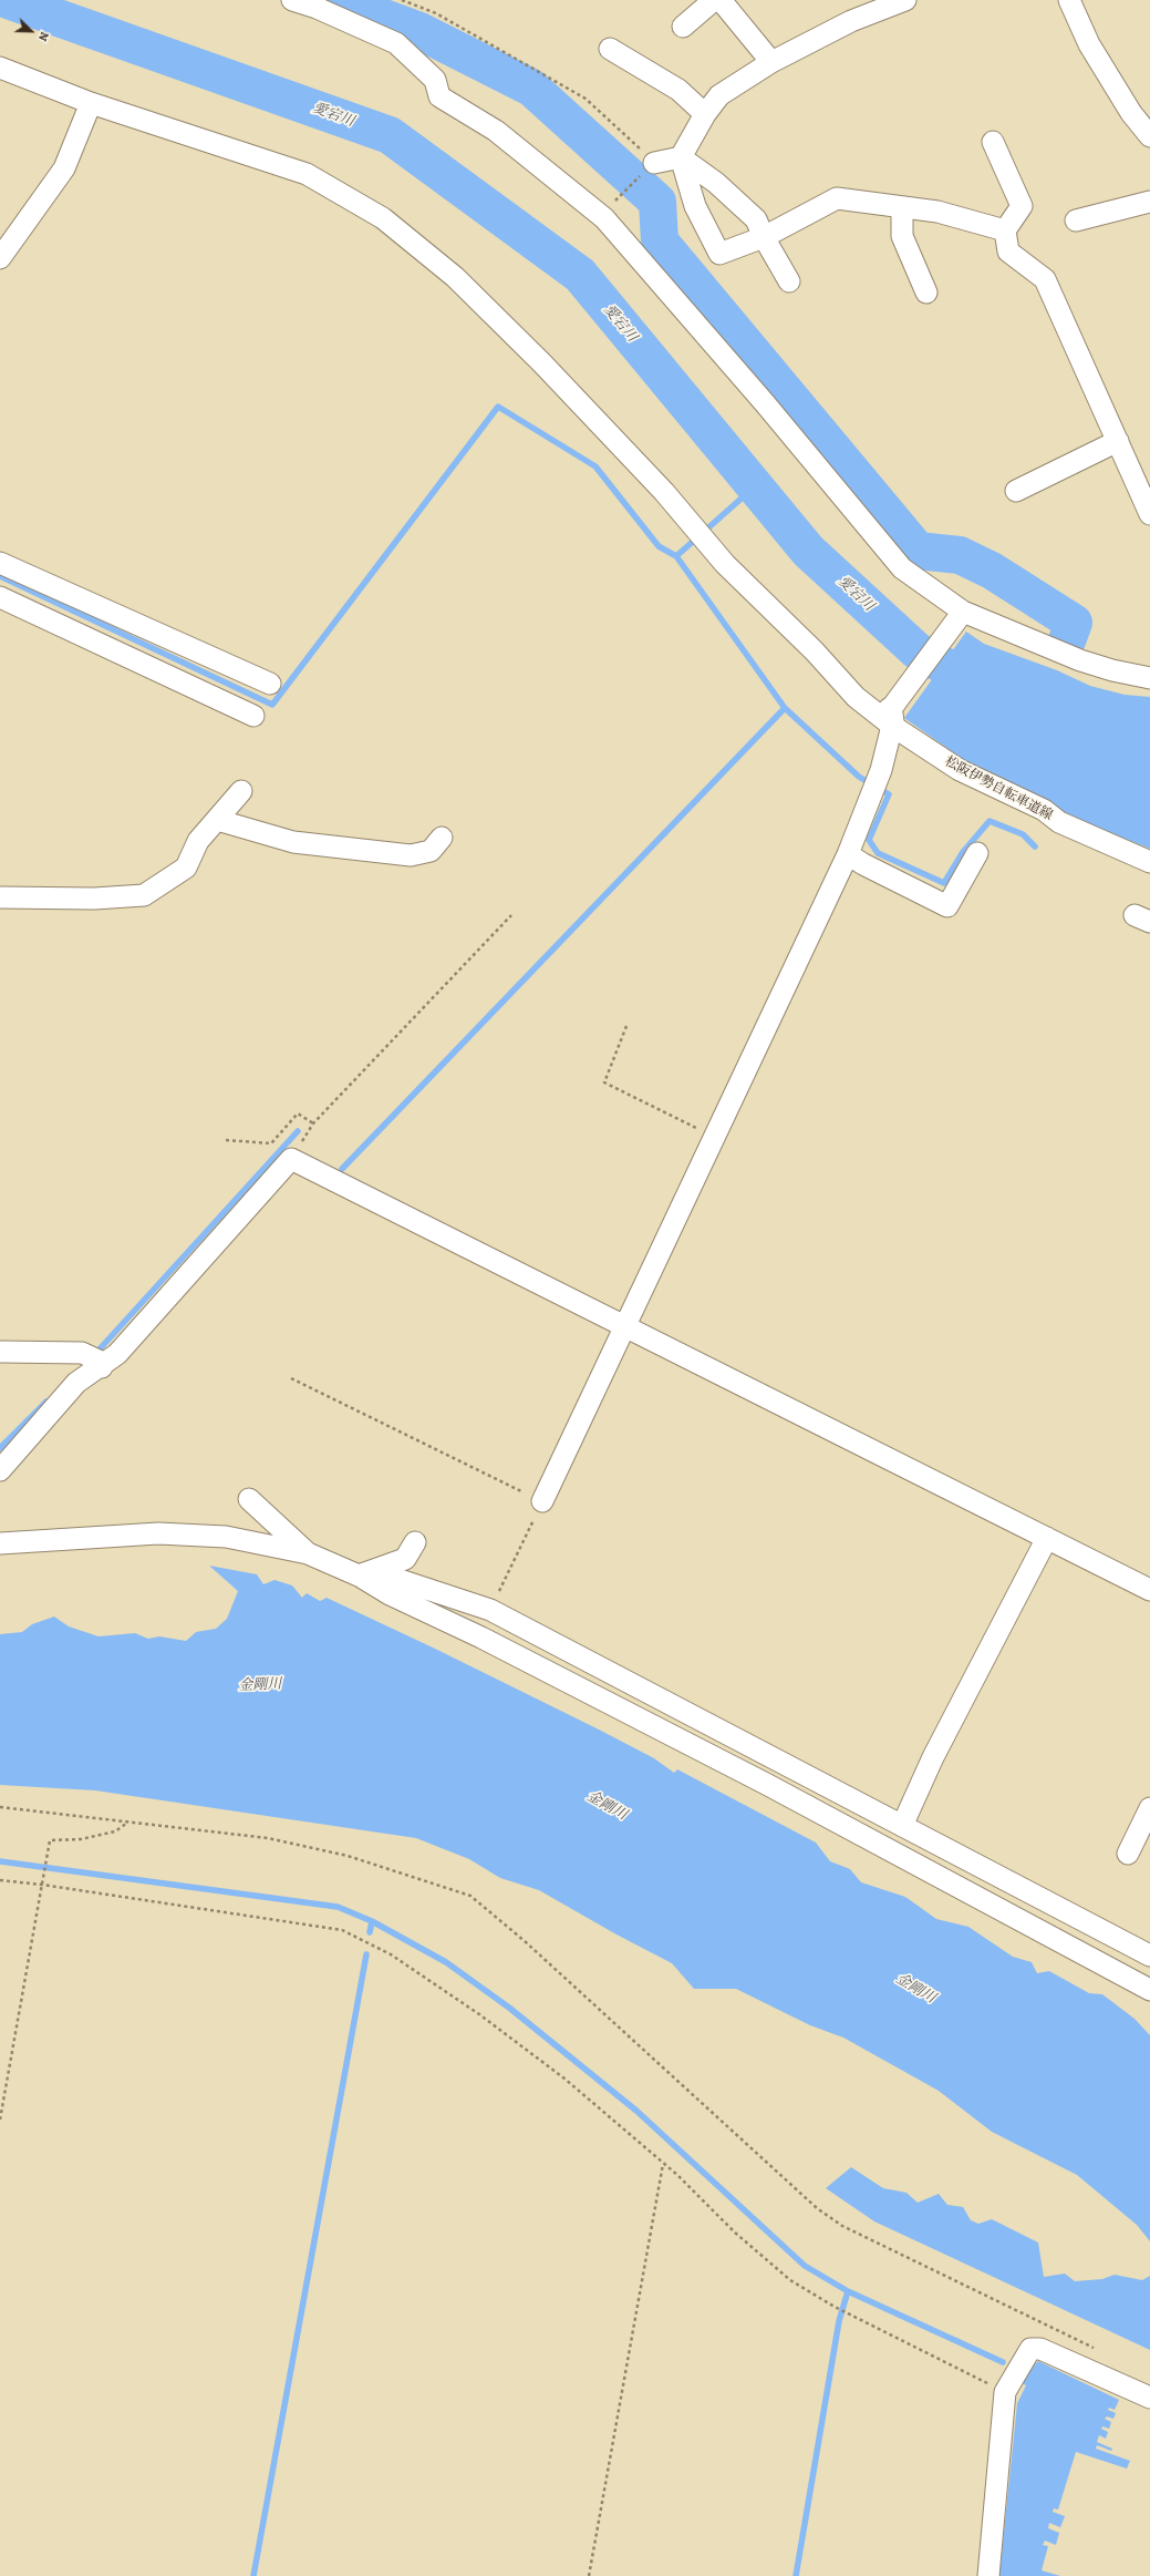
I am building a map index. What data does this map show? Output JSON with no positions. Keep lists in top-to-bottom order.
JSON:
{
  "streets": {
    "street": ["松阪伊勢自転車道線"]
  },
  "water": ["愛宕川", "金剛川"],
  "north": "bottom right"
}
